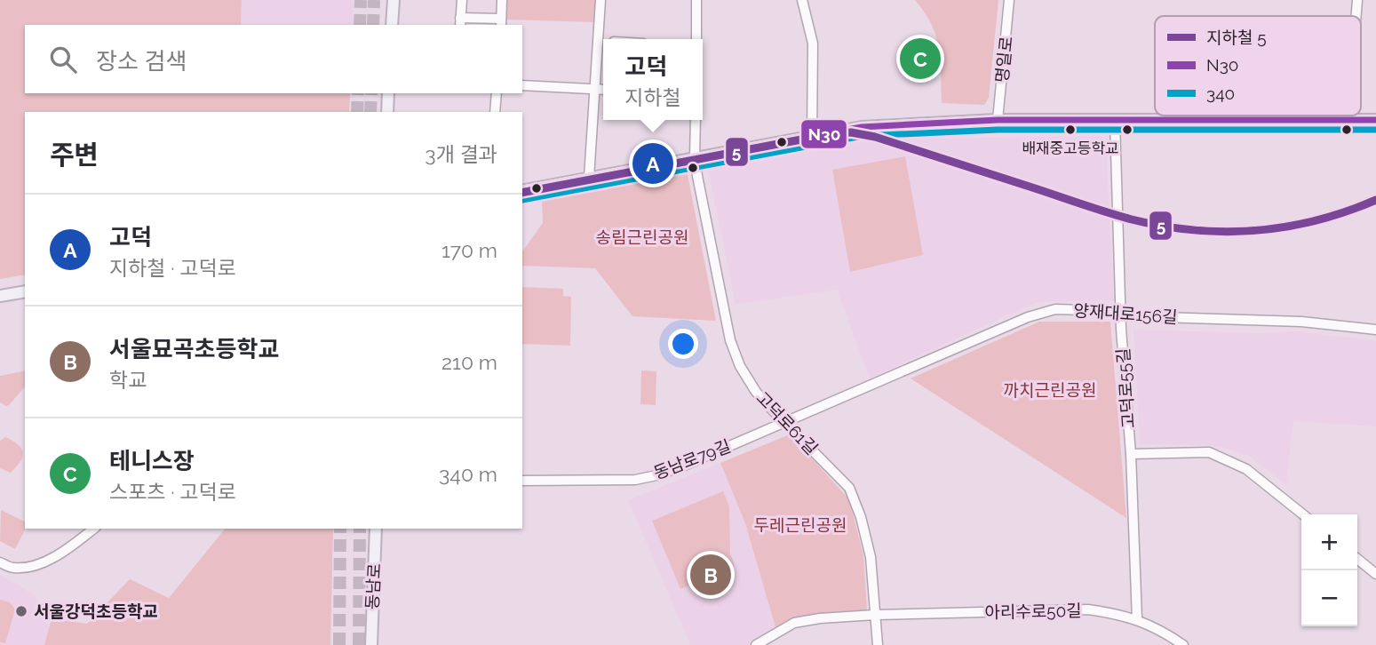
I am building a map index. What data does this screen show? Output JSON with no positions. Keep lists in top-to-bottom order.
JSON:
{
  "streets": {
    "main road": ["동남로"],
    "street": [
      "명일로",
      "양재대로156길",
      "고덕로55길",
      "고덕로61길",
      "동남로79길",
      "아리수로50길"
    ]
  },
  "crossings": [
    ["양재대로156길", "고덕로55길"],
    ["양재대로156길", "고덕로61길"],
    ["양재대로156길", "동남로79길"],
    ["고덕로55길", "아리수로50길"],
    ["고덕로61길", "동남로79길"],
    ["고덕로61길", "아리수로50길"]
  ],
  "parks": ["송림근린공원", "까치근린공원", "두레근린공원"],
  "places": ["배재중고등학교", "서울강덕초등학교"],
  "lines": ["transit line N30", "transit line 340", "metro line 5"],
  "legend": ["지하철 5", "N30", "340"],
  "page": {
    "search": "장소 검색",
    "pins": ["C", "A", "B"],
    "popup": ["고덕", "지하철"],
    "heading": ["주변", "3개 결과"],
    "list": [
      {
        "mark": "A",
        "name": "고덕",
        "note": "지하철 · 고덕로",
        "value": "170 m"
      },
      {
        "mark": "B",
        "name": "서울묘곡초등학교",
        "note": "학교",
        "value": "210 m"
      },
      {
        "mark": "C",
        "name": "테니스장",
        "note": "스포츠 · 고덕로",
        "value": "340 m"
      }
    ],
    "map_buttons": ["+", "−"]
  }
}
